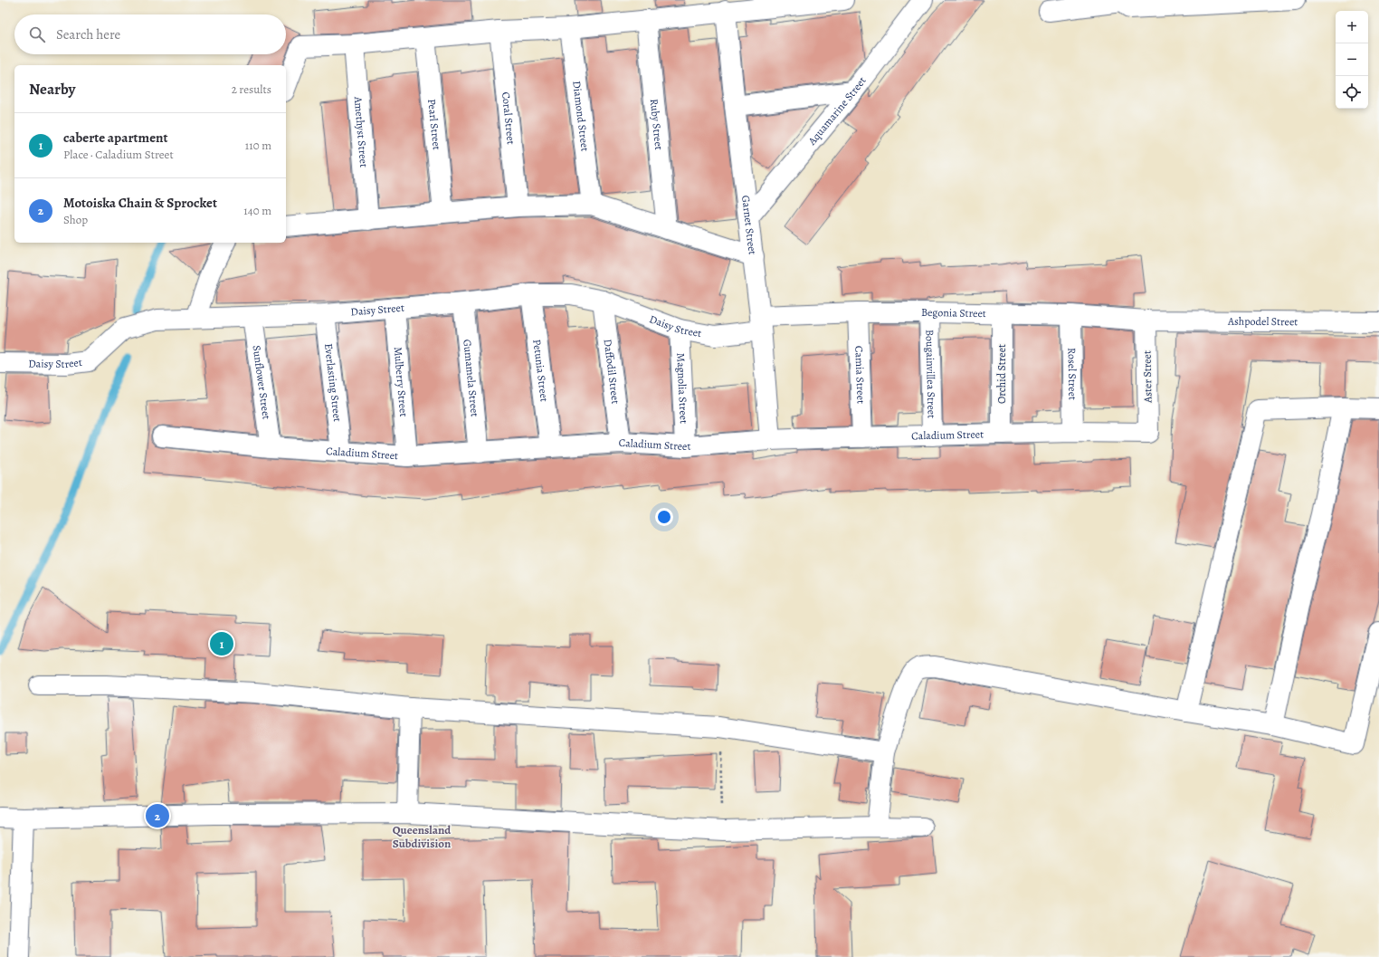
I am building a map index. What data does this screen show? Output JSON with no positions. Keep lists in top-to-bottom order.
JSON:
{
  "streets": {
    "street": [
      "Aquamarine Street",
      "Diamond Street",
      "Coral Street",
      "Ruby Street",
      "Pearl Street",
      "Amethyst Street",
      "Garnet Street",
      "Daisy Street",
      "Begonia Street",
      "Ashpodel Street",
      "Petunia Street",
      "Daffodil Street",
      "Bougainvillea Street",
      "Orchid Street",
      "Rosel Street",
      "Camia Street",
      "Aster Street",
      "Gumamela Street",
      "Sunflower Street",
      "Mulberry Street",
      "Everlasting Street",
      "Magnolia Street",
      "Caladium Street"
    ]
  },
  "crossings": [
    ["Aquamarine Street", "Garnet Street"],
    ["Garnet Street", "Daisy Street"],
    ["Garnet Street", "Begonia Street"],
    ["Garnet Street", "Caladium Street"],
    ["Daisy Street", "Begonia Street"],
    ["Daisy Street", "Petunia Street"],
    ["Daisy Street", "Daffodil Street"],
    ["Daisy Street", "Gumamela Street"],
    ["Daisy Street", "Sunflower Street"],
    ["Daisy Street", "Mulberry Street"],
    ["Daisy Street", "Everlasting Street"],
    ["Daisy Street", "Magnolia Street"],
    ["Begonia Street", "Ashpodel Street"],
    ["Begonia Street", "Bougainvillea Street"],
    ["Begonia Street", "Orchid Street"],
    ["Begonia Street", "Rosel Street"],
    ["Begonia Street", "Camia Street"],
    ["Begonia Street", "Aster Street"],
    ["Ashpodel Street", "Aster Street"],
    ["Petunia Street", "Caladium Street"],
    ["Daffodil Street", "Caladium Street"],
    ["Bougainvillea Street", "Caladium Street"],
    ["Orchid Street", "Caladium Street"],
    ["Rosel Street", "Caladium Street"],
    ["Camia Street", "Caladium Street"],
    ["Aster Street", "Caladium Street"],
    ["Gumamela Street", "Caladium Street"],
    ["Sunflower Street", "Caladium Street"],
    ["Mulberry Street", "Caladium Street"],
    ["Everlasting Street", "Caladium Street"],
    ["Magnolia Street", "Caladium Street"]
  ],
  "districts": ["Queensland Subdivision"],
  "page": {
    "map_buttons": ["+", "−"],
    "search": "Search here",
    "heading": ["Nearby", "2 results"],
    "list": [
      {
        "mark": "1",
        "name": "caberte apartment",
        "note": "Place · Caladium Street",
        "value": "110 m"
      },
      {
        "mark": "2",
        "name": "Motoiska Chain & Sprocket",
        "note": "Shop",
        "value": "140 m"
      }
    ],
    "pins": ["1", "2"]
  }
}
